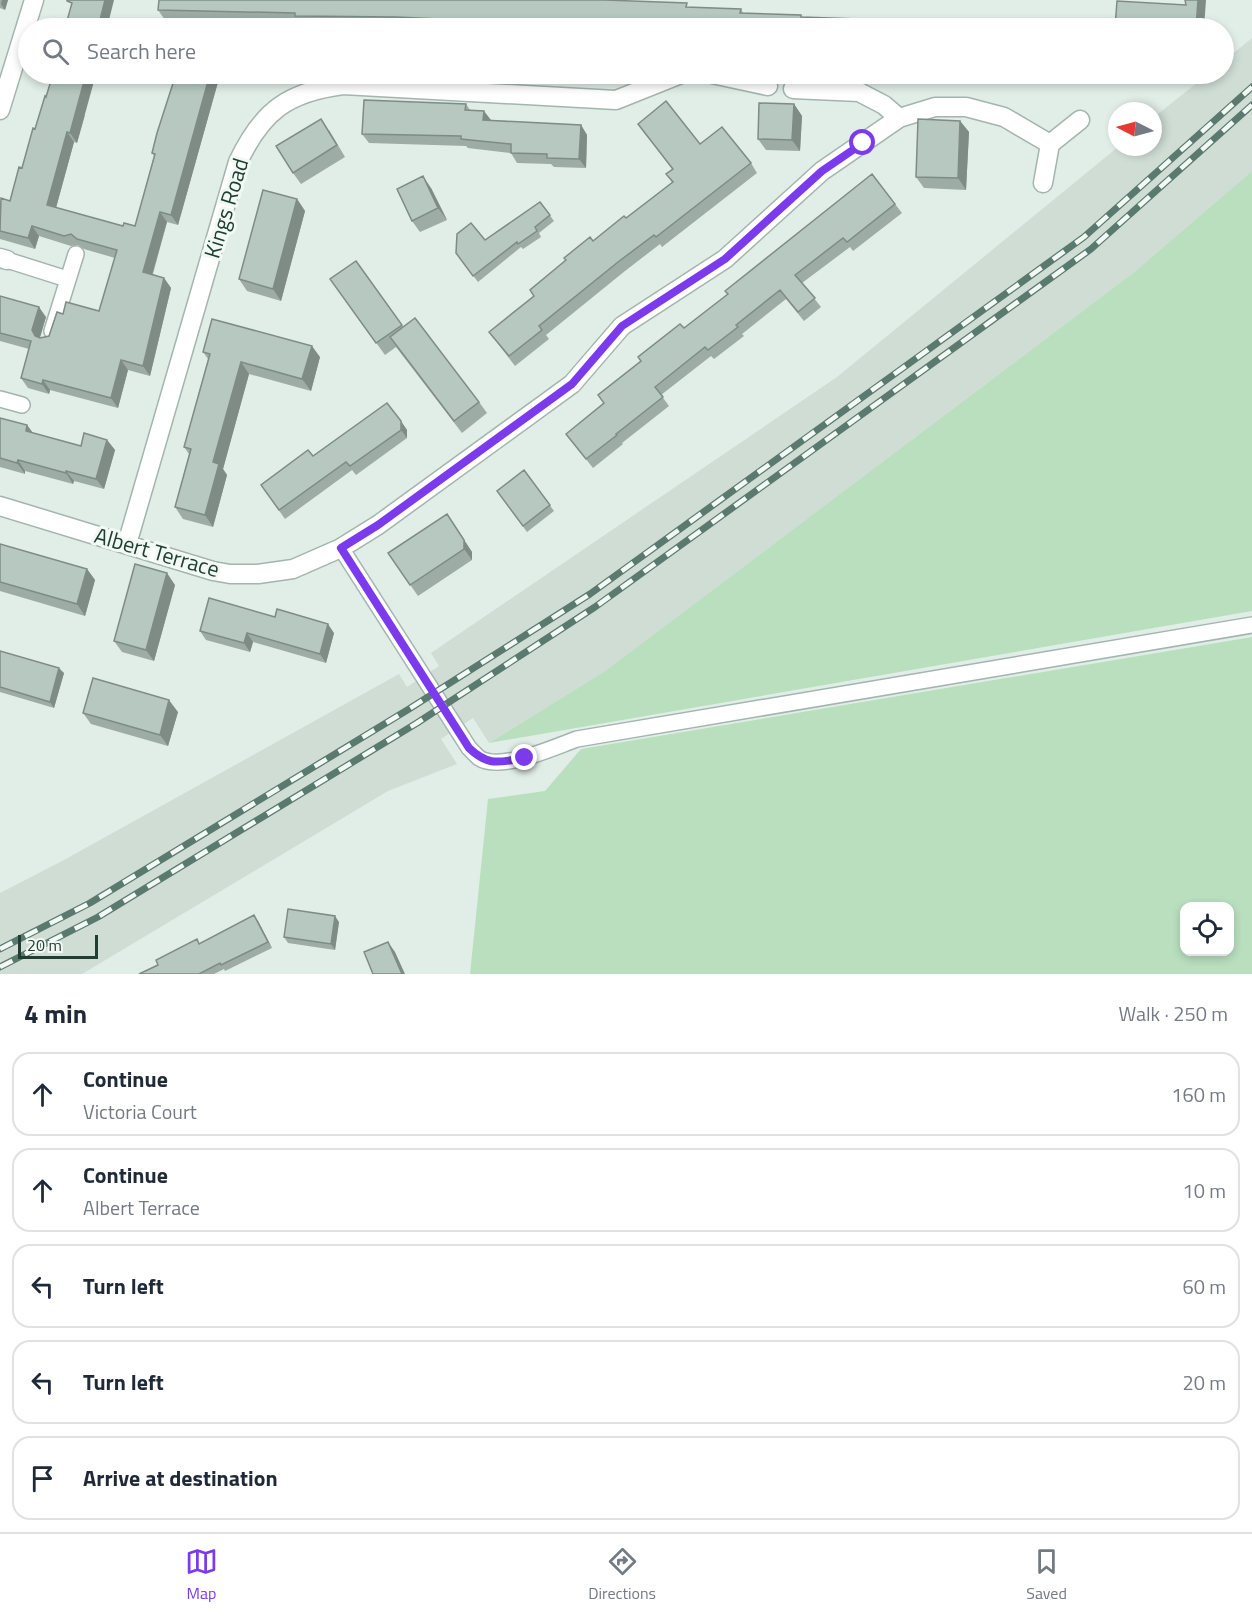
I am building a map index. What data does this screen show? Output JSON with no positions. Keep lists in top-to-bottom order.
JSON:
{
  "streets": {
    "street": ["Kings Road", "Albert Terrace"]
  },
  "crossings": [
    ["Kings Road", "Albert Terrace"]
  ],
  "scale_bar": "20 m",
  "north": "left",
  "page": {
    "search": "Search here",
    "scale": "20 m",
    "heading": ["4 min", "Walk · 250 m"],
    "list": [
      ["Continue", "Victoria Court", "160 m"],
      ["Continue", "Albert Terrace", "10 m"],
      ["Turn left", "60 m"],
      ["Turn left", "20 m"],
      "Arrive at destination"
    ],
    "nav": ["Map", "Directions", "Saved"]
  }
}
